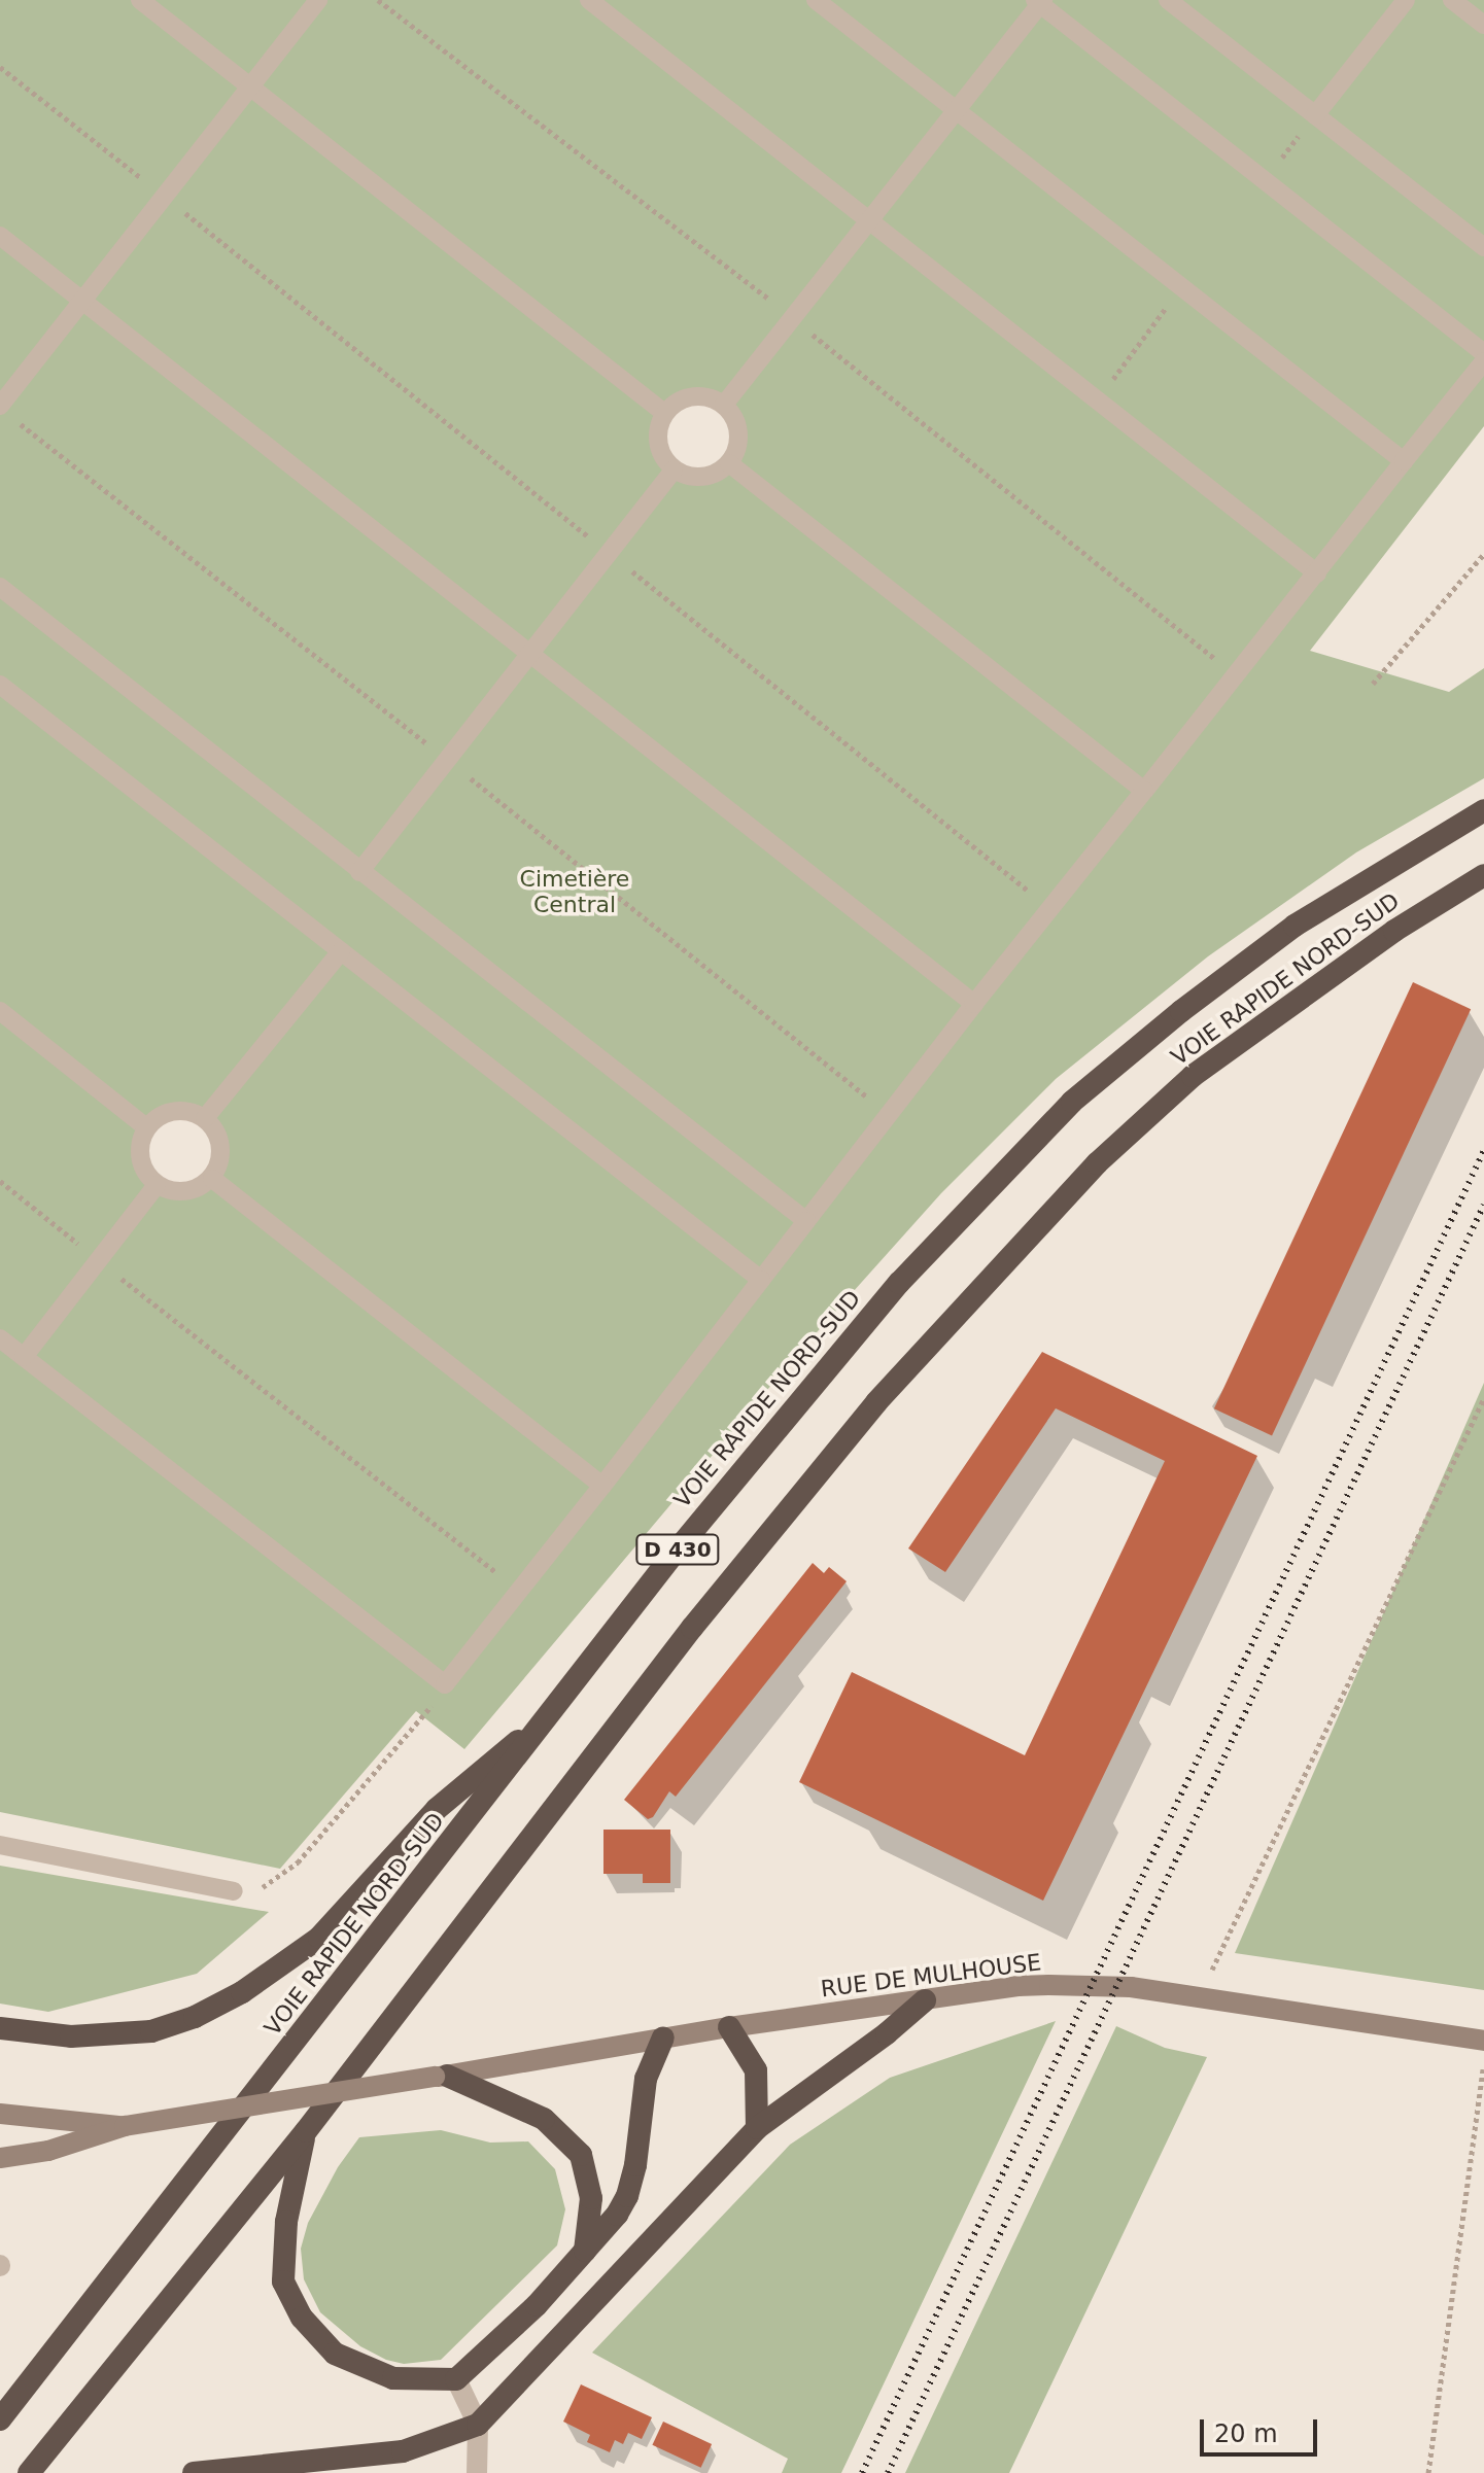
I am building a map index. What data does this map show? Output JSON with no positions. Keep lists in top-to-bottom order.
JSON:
{
  "streets": {
    "highway": ["VOIE RAPIDE NORD-SUD", "D 430"],
    "main road": ["RUE DE MULHOUSE"]
  },
  "parks": ["Cimetière Central"],
  "scale_bar": "20 m"
}
